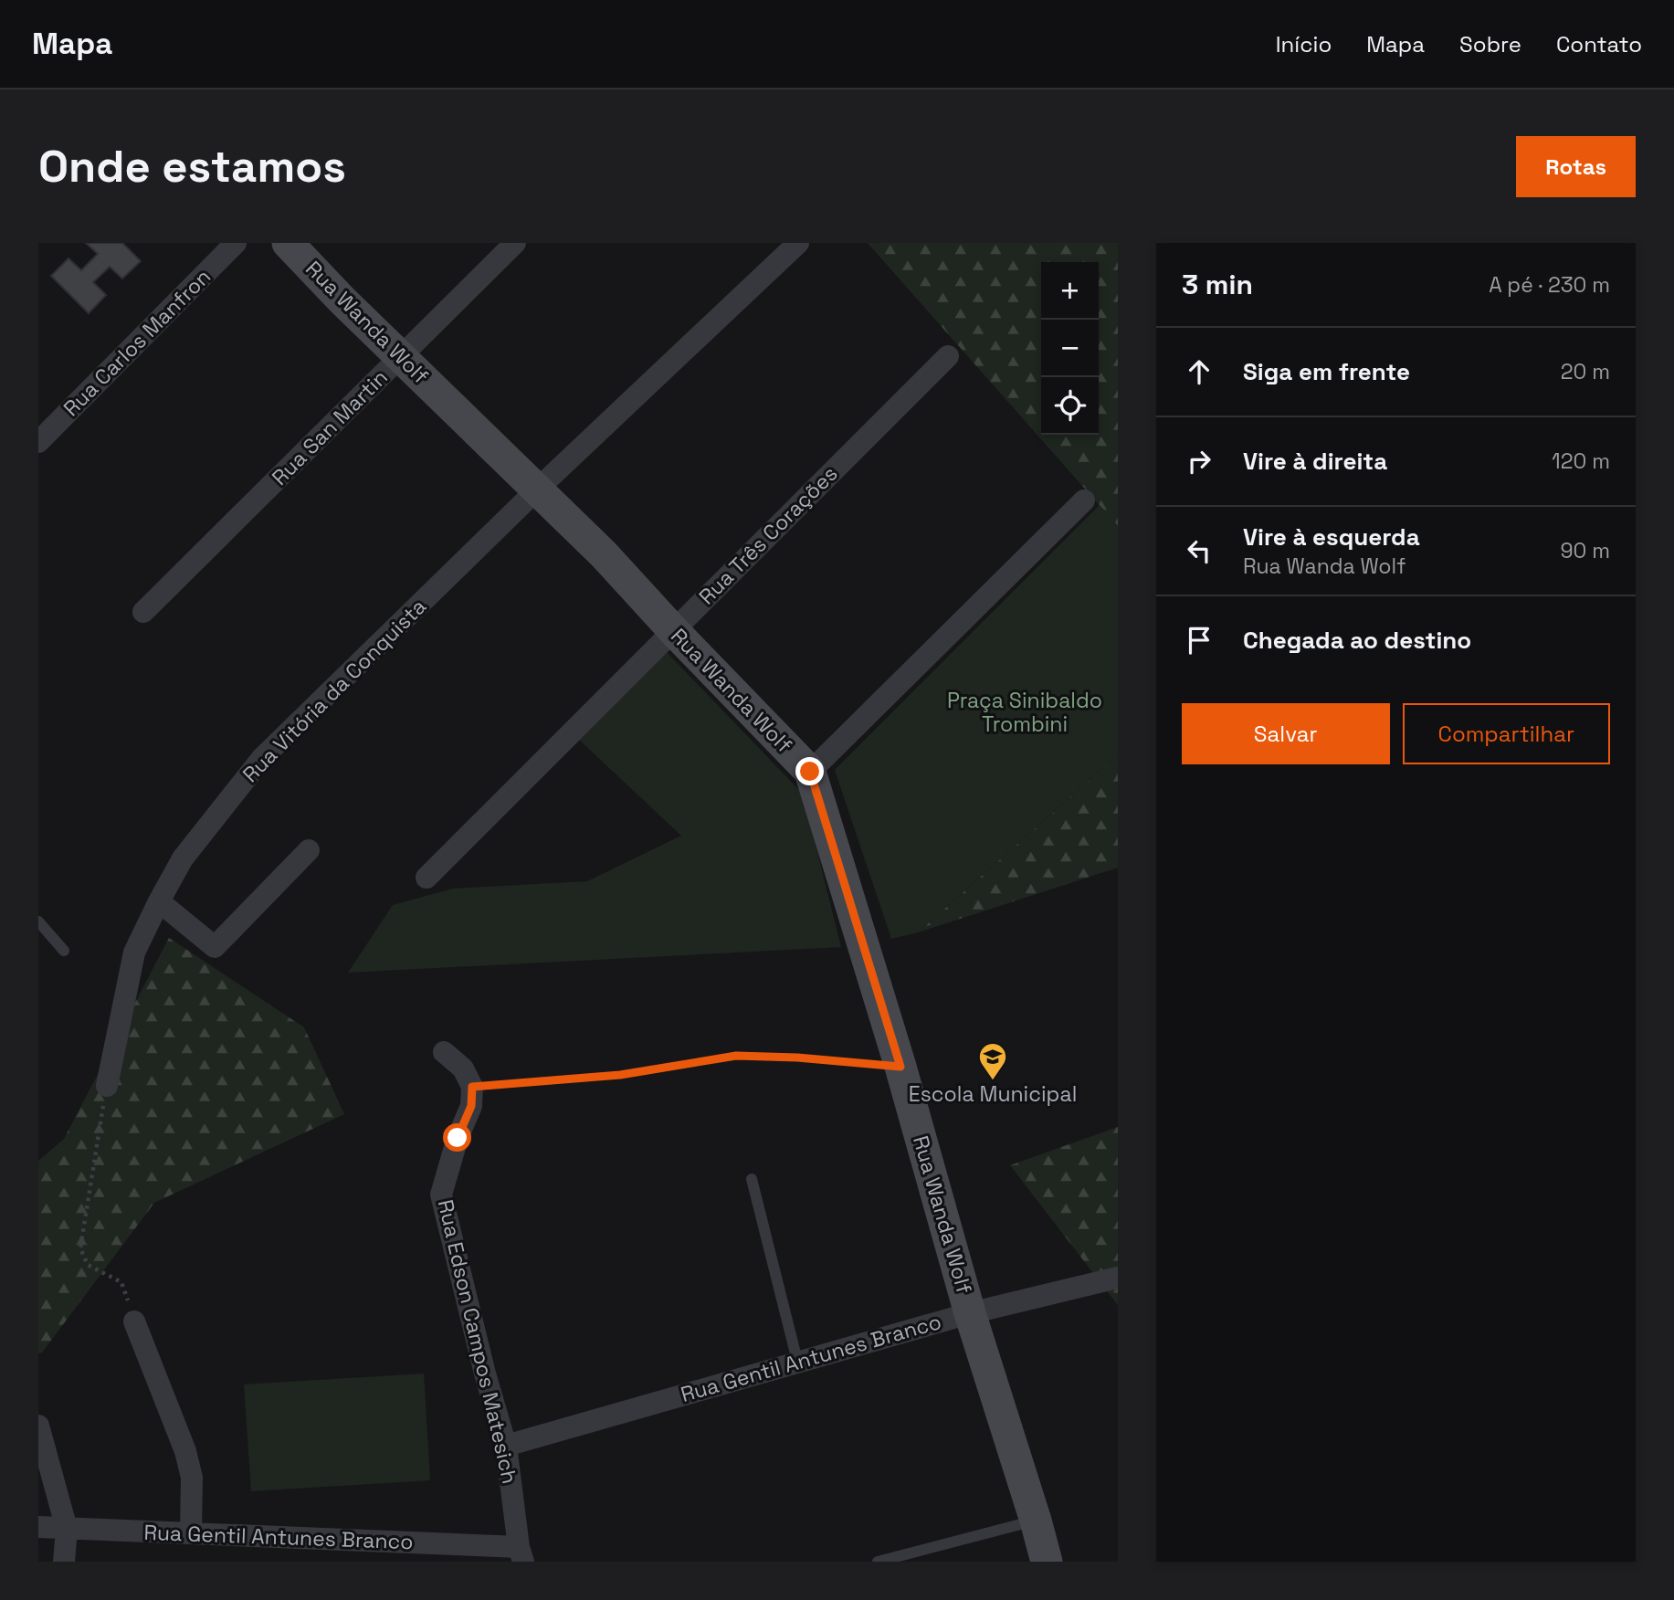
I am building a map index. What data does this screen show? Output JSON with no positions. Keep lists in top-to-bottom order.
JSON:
{
  "streets": {
    "street": [
      "Rua Wanda Wolf",
      "Rua Carlos Manfron",
      "Rua San Martin",
      "Rua Três Corações",
      "Rua Vitória da Conquista",
      "Rua Edson Campos Matesich",
      "Rua Gentil Antunes Branco"
    ]
  },
  "crossings": [
    ["Rua Wanda Wolf", "Rua San Martin"],
    ["Rua Wanda Wolf", "Rua Três Corações"],
    ["Rua Wanda Wolf", "Rua Vitória da Conquista"],
    ["Rua Wanda Wolf", "Rua Gentil Antunes Branco"],
    ["Rua Edson Campos Matesich", "Rua Gentil Antunes Branco"]
  ],
  "parks": ["Praça Sinibaldo Trombini"],
  "places": {
    "school or university": ["Escola Municipal"]
  },
  "page": {
    "header": "Mapa",
    "nav": [
      "Início",
      "Mapa",
      "Sobre",
      "Contato"
    ],
    "buttons": [
      "Rotas",
      ["Salvar", "Compartilhar"]
    ],
    "title": "Onde estamos",
    "heading": ["3 min", "A pé · 230 m"],
    "map_buttons": ["+", "−"],
    "list": [
      ["Siga em frente", "20 m"],
      ["Vire à direita", "120 m"],
      ["Vire à esquerda", "Rua Wanda Wolf", "90 m"],
      "Chegada ao destino"
    ]
  }
}
